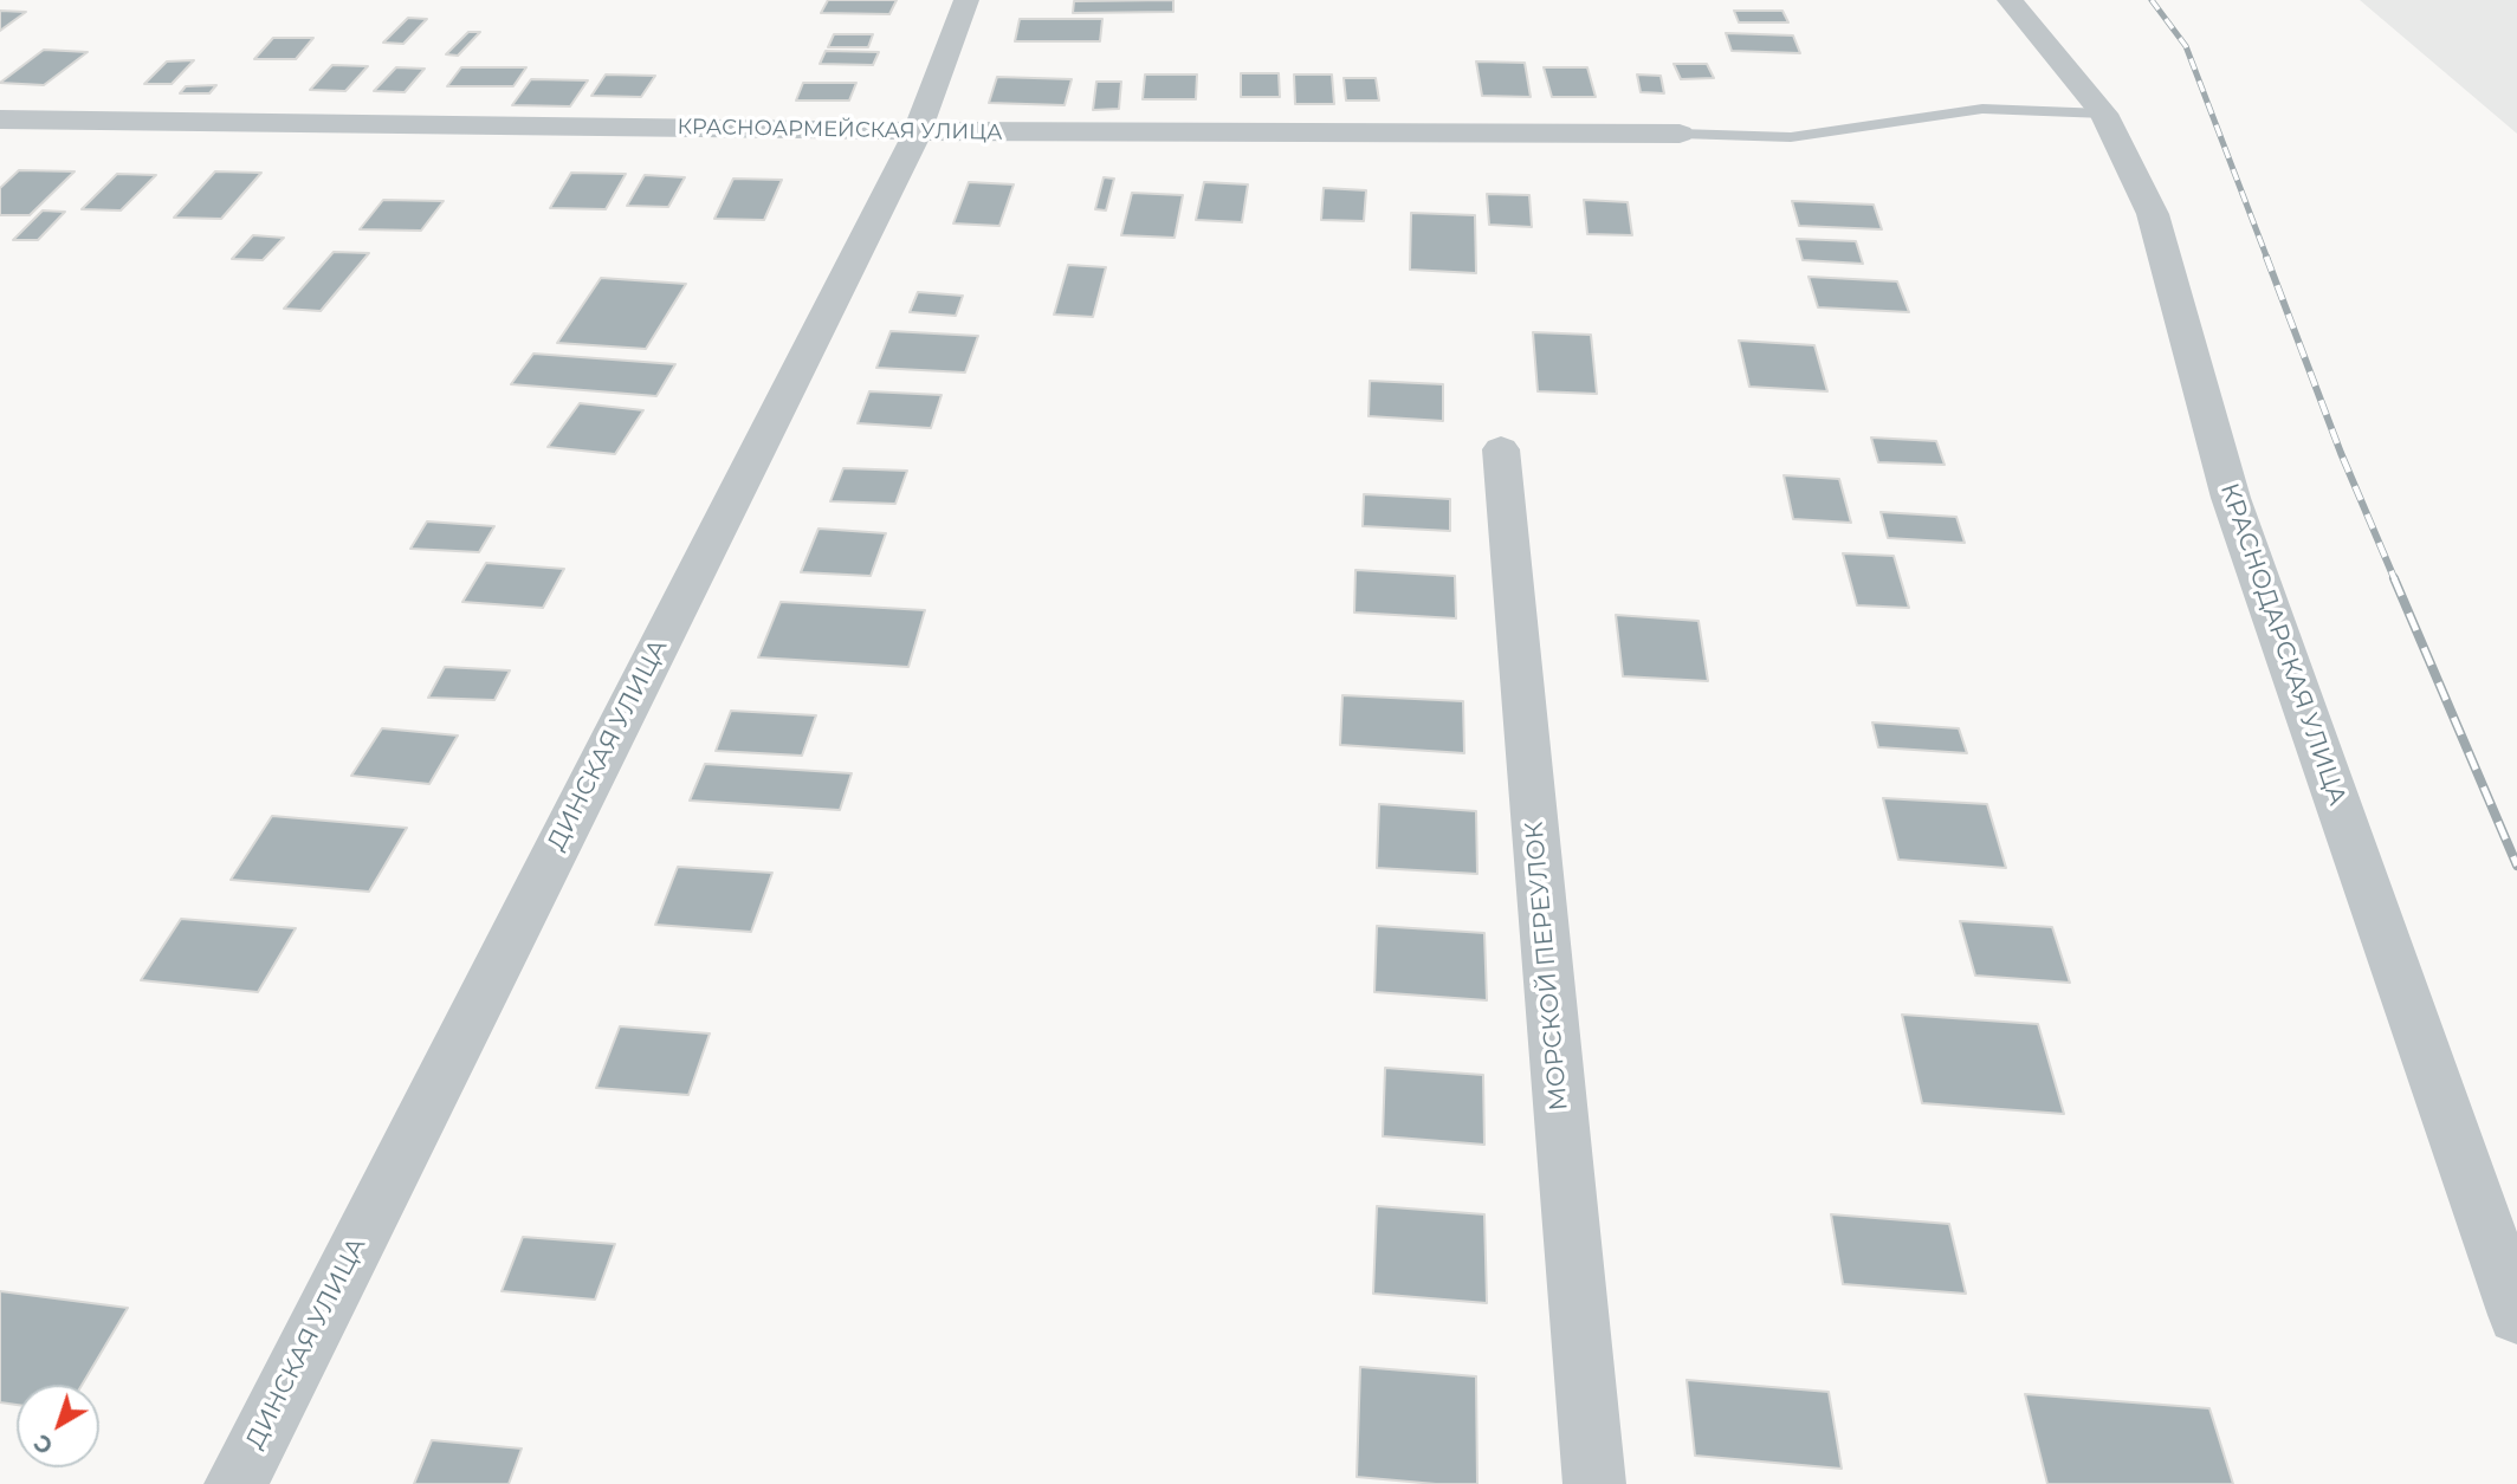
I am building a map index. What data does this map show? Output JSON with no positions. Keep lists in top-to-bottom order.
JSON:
{
  "streets": {
    "street": [
      "КРАСНОАРМЕЙСКАЯ УЛИЦА",
      "КРАСНОДАРСКАЯ УЛИЦА",
      "ДИНСКАЯ УЛИЦА",
      "МОРСКОЙ ПЕРЕУЛОК"
    ]
  },
  "crossings": [
    ["КРАСНОАРМЕЙСКАЯ УЛИЦА", "ДИНСКАЯ УЛИЦА"]
  ],
  "north": "bottom left"
}
